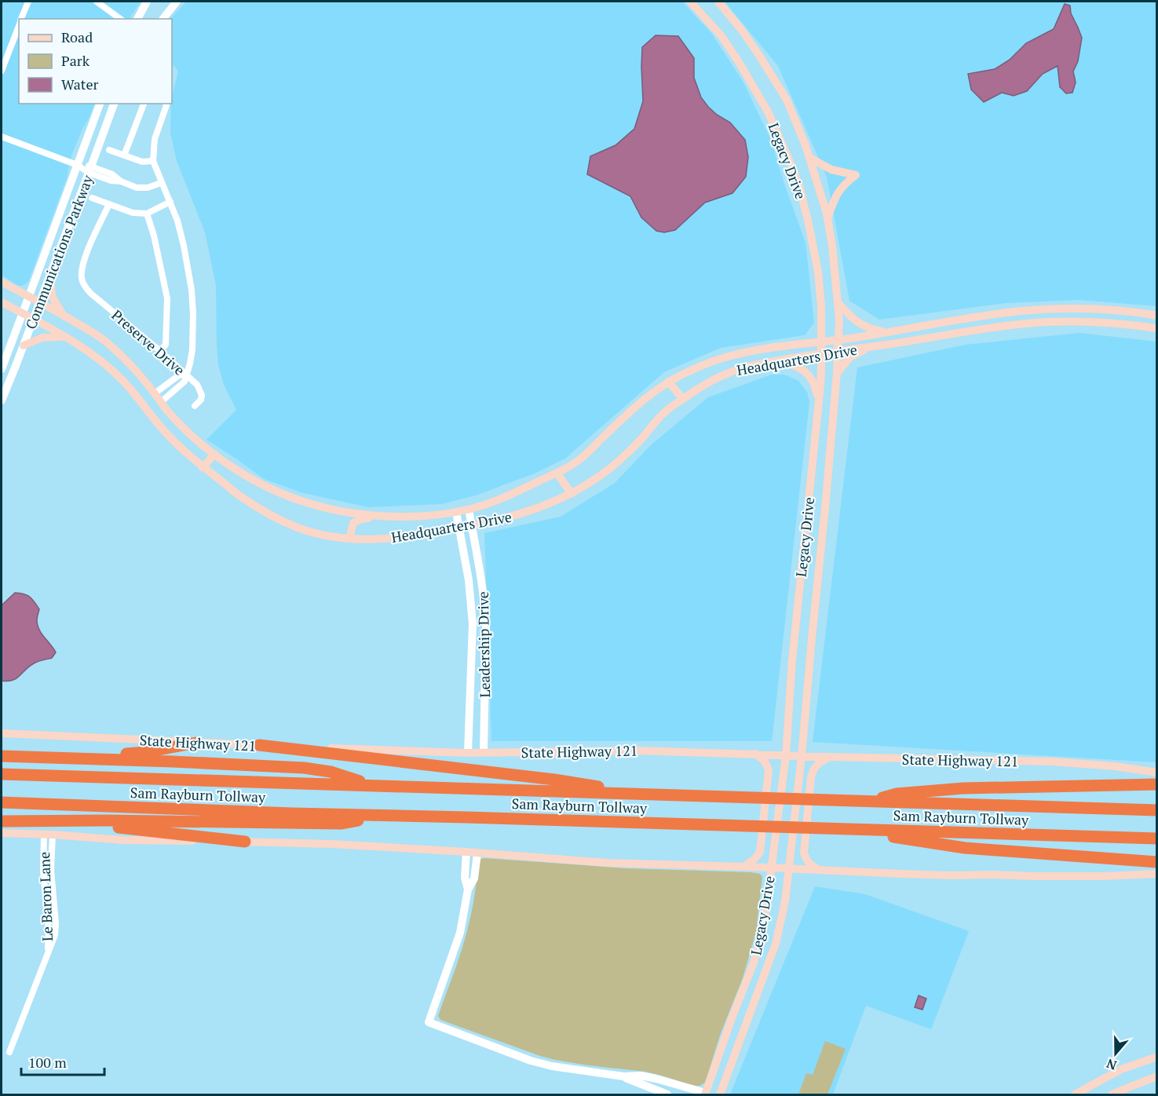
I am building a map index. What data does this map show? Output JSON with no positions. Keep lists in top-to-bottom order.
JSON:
{
  "streets": {
    "highway": ["Sam Rayburn Tollway"],
    "main road": ["Legacy Drive", "Headquarters Drive", "State Highway 121"],
    "street": [
      "Communications Parkway",
      "Preserve Drive",
      "Leadership Drive",
      "Le Baron Lane"
    ]
  },
  "crossings": [
    ["Legacy Drive", "Headquarters Drive"],
    ["Legacy Drive", "State Highway 121"],
    ["Communications Parkway", "Headquarters Drive"],
    ["Headquarters Drive", "Leadership Drive"],
    ["Leadership Drive", "State Highway 121"]
  ],
  "legend": ["Road", "Park", "Water"],
  "scale_bar": "100 m",
  "north": "bottom"
}
